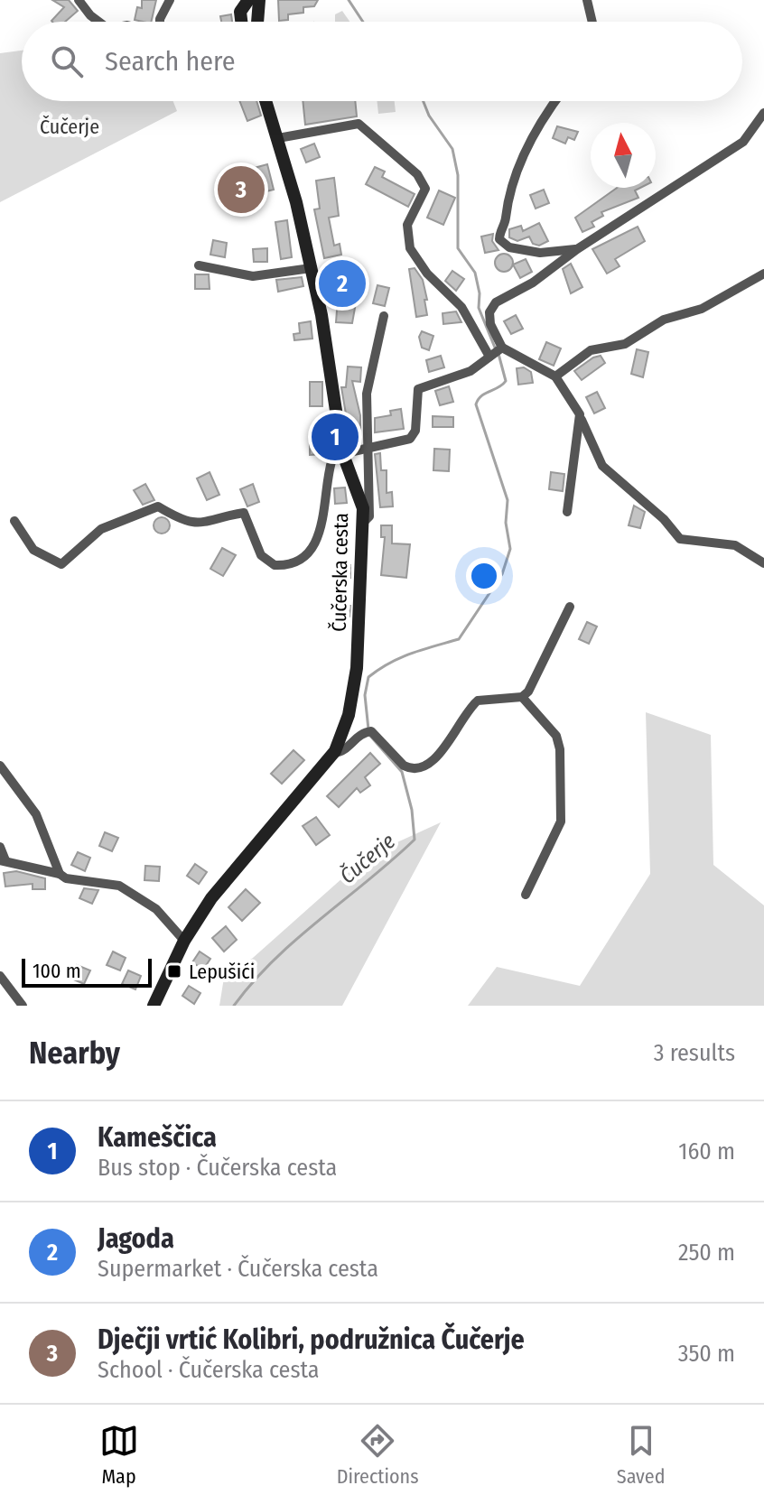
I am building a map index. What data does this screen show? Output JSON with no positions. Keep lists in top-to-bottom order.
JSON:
{
  "streets": {
    "street": ["Čučerska cesta"]
  },
  "water": ["Čučerje"],
  "parks": ["Čučerje"],
  "places": {
    "transit": ["Lepušići"]
  },
  "scale_bar": "100 m",
  "north": "top",
  "page": {
    "search": "Search here",
    "pins": ["3", "2", "1"],
    "scale": "100 m",
    "heading": ["Nearby", "3 results"],
    "list": [
      {
        "mark": "1",
        "name": "Kameščica",
        "note": "Bus stop · Čučerska cesta",
        "value": "160 m"
      },
      {
        "mark": "2",
        "name": "Jagoda",
        "note": "Supermarket · Čučerska cesta",
        "value": "250 m"
      },
      {
        "mark": "3",
        "name": "Dječji vrtić Kolibri, podružnica Čučerje",
        "note": "School · Čučerska cesta",
        "value": "350 m"
      }
    ],
    "nav": ["Map", "Directions", "Saved"]
  }
}
